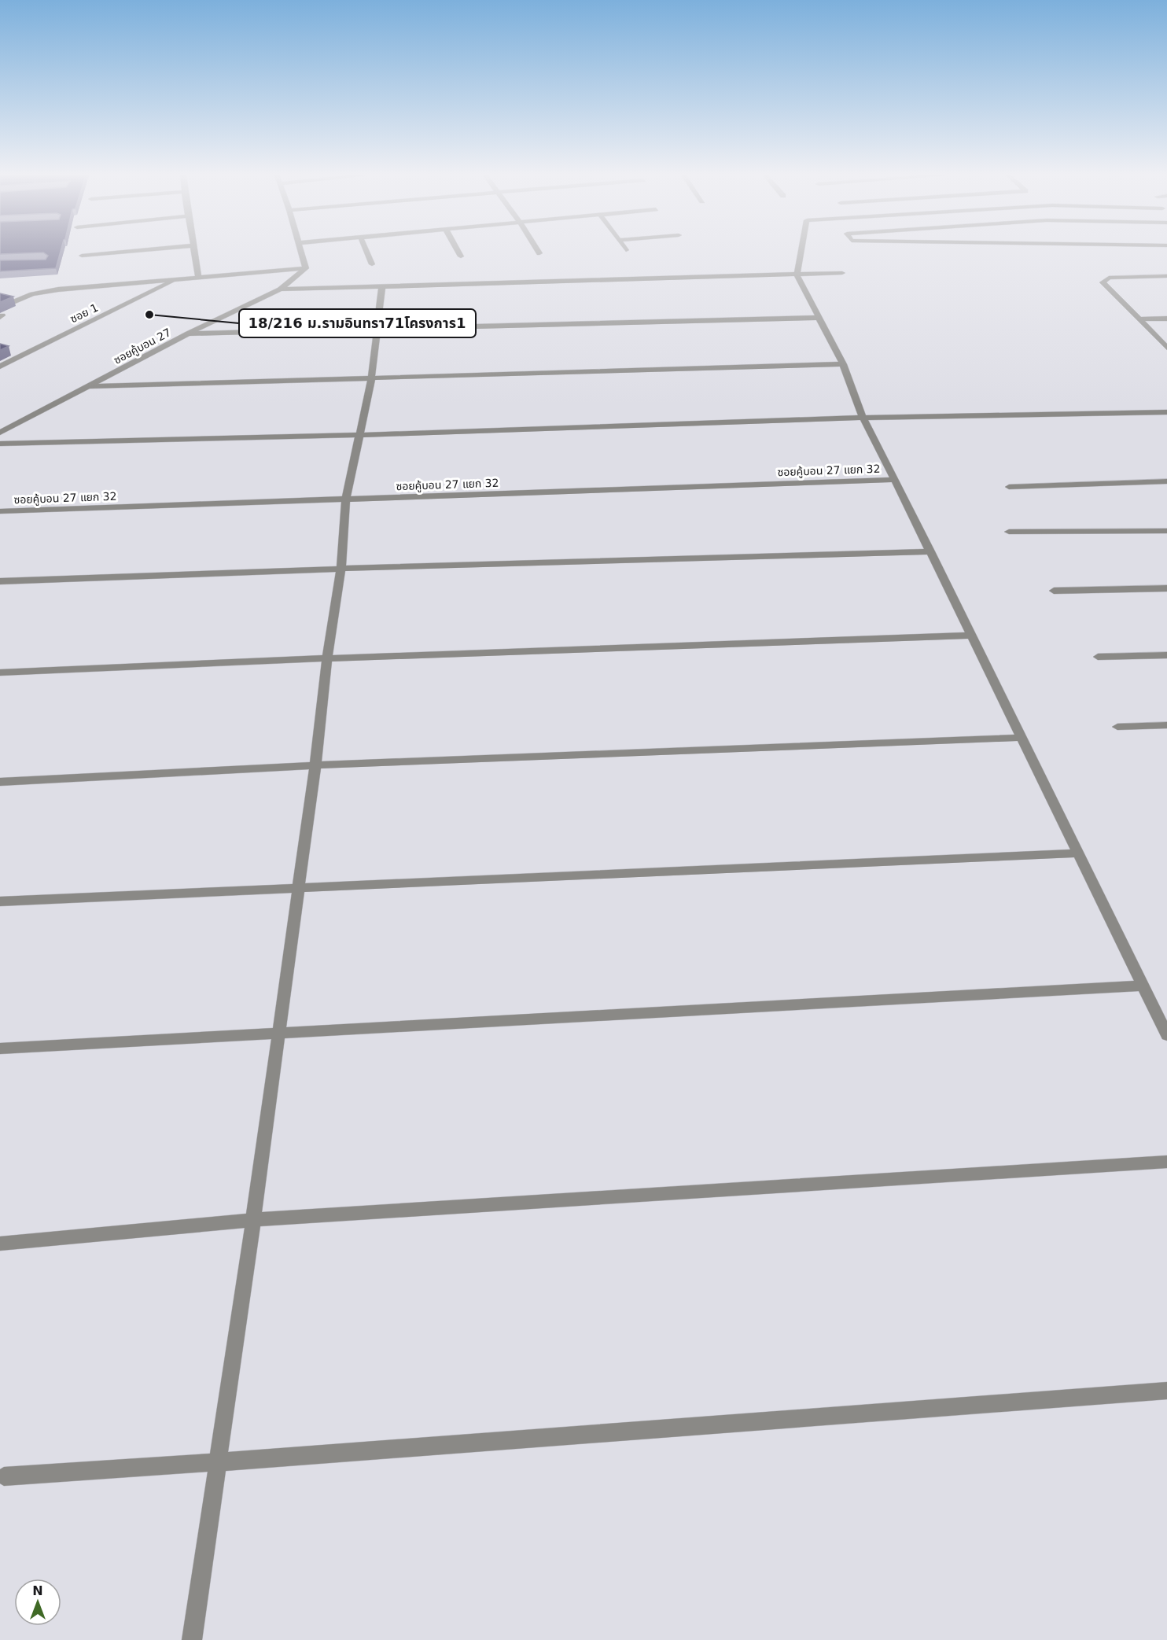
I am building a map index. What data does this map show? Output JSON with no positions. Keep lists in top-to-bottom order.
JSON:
{
  "streets": {
    "street": ["ซอย 1", "ซอยคู้บอน 27", "ซอยคู้บอน 27 แยก 32"]
  },
  "places": ["18/216 ม.รามอินทรา71โครงการ1"],
  "north": "top"
}
